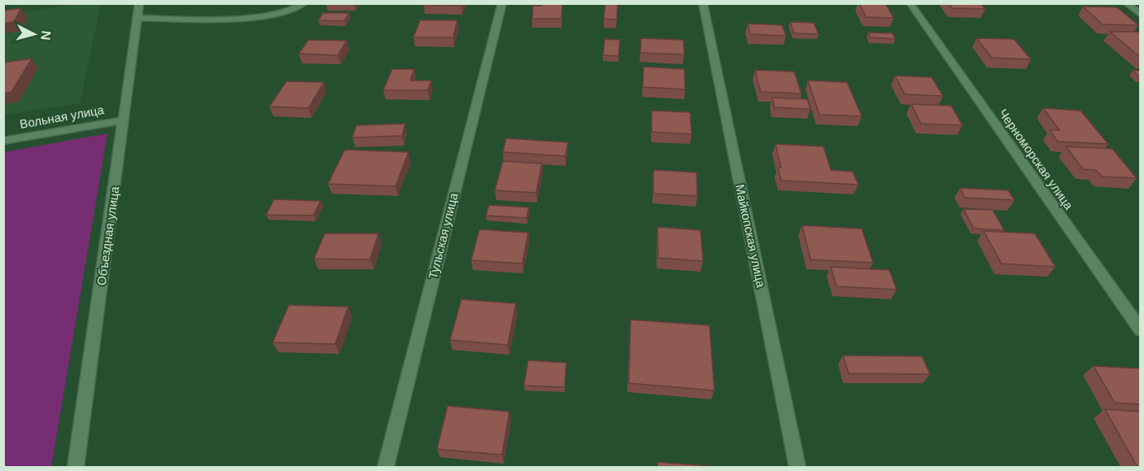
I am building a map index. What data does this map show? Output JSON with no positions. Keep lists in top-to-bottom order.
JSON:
{
  "streets": {
    "street": [
      "Вольная улица",
      "Черноморская улица",
      "Объездная улица",
      "Тульская улица",
      "Майкопская улица"
    ]
  },
  "crossings": [
    ["Вольная улица", "Объездная улица"]
  ],
  "north": "right"
}
